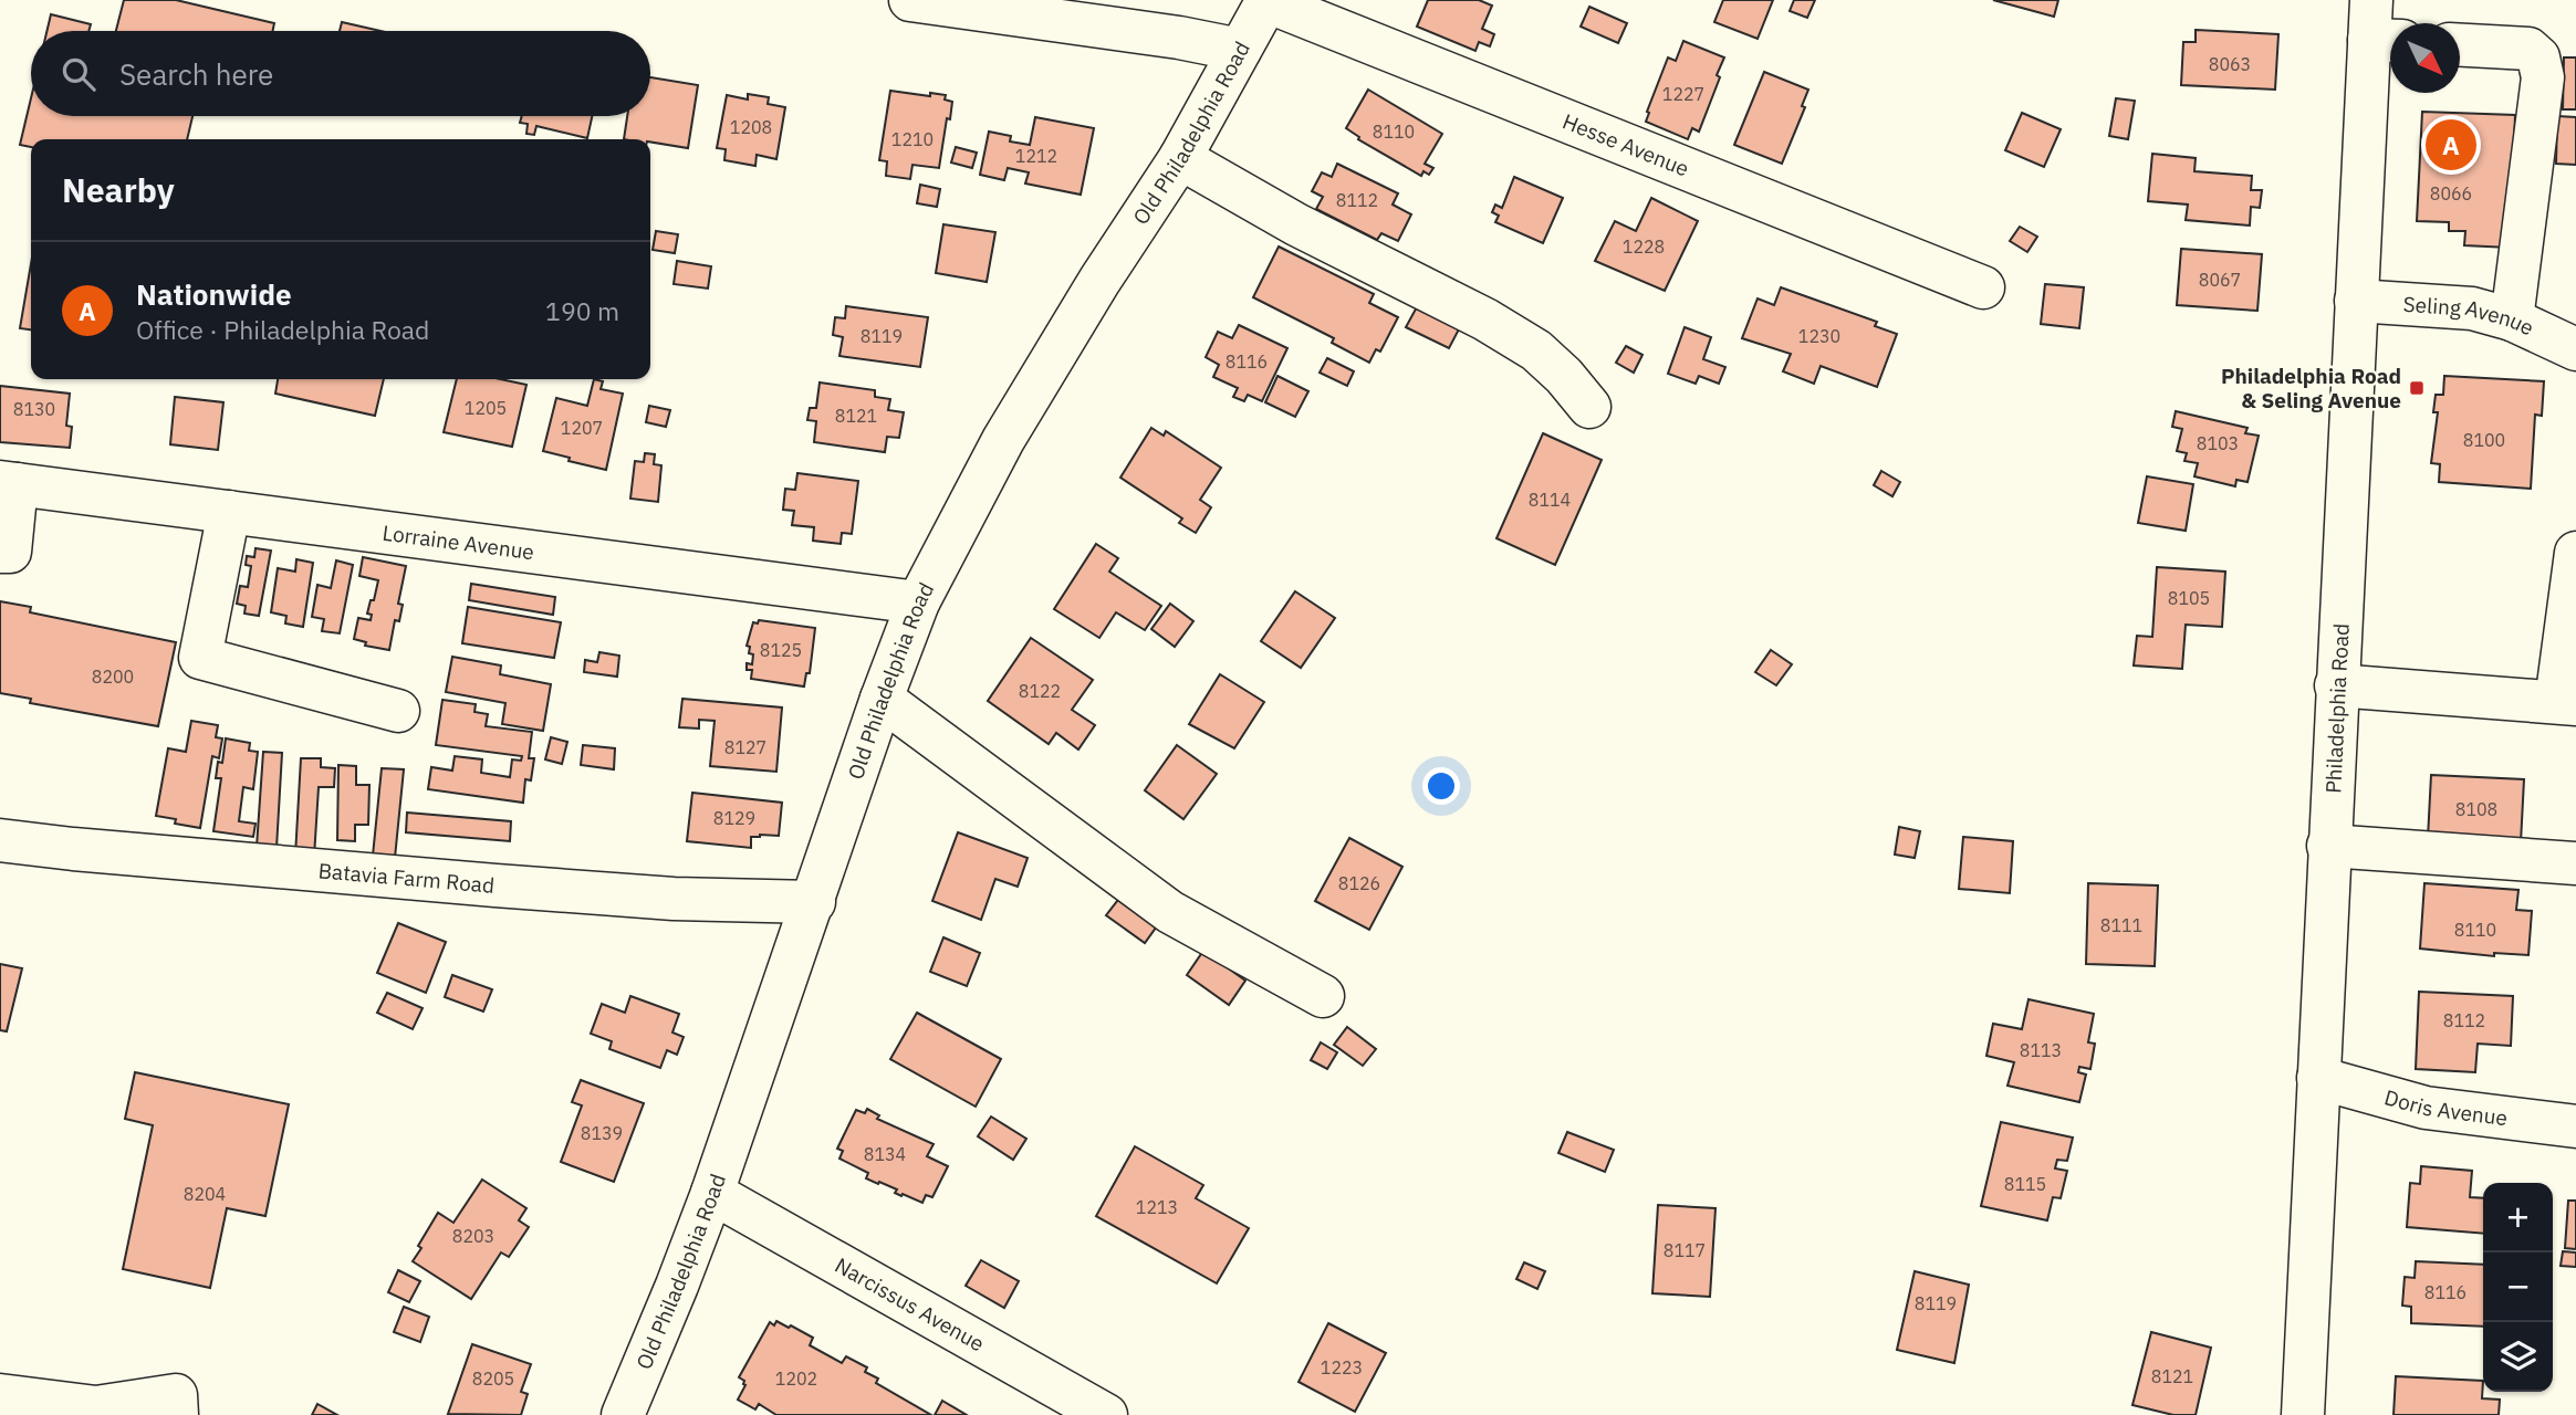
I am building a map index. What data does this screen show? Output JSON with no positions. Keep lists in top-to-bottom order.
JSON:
{
  "streets": {
    "street": [
      "Old Philadelphia Road",
      "Hesse Avenue",
      "Seling Avenue",
      "Lorraine Avenue",
      "Philadelphia Road",
      "Batavia Farm Road",
      "Doris Avenue",
      "Narcissus Avenue"
    ]
  },
  "crossings": [
    ["Old Philadelphia Road", "Hesse Avenue"],
    ["Old Philadelphia Road", "Lorraine Avenue"],
    ["Old Philadelphia Road", "Batavia Farm Road"],
    ["Old Philadelphia Road", "Narcissus Avenue"],
    ["Seling Avenue", "Philadelphia Road"],
    ["Philadelphia Road", "Doris Avenue"]
  ],
  "places": {
    "transit": ["Philadelphia Road & Seling Avenue"]
  },
  "house_numbers": [
    "8063",
    "1227",
    "1208",
    "8110",
    "1210",
    "1212",
    "8066",
    "8112",
    "1228",
    "8067",
    "8119",
    "1230",
    "8116",
    "1205",
    "8130",
    "8121",
    "1207",
    "8100",
    "8103",
    "8114",
    "8105",
    "8125",
    "8200",
    "8122",
    "8127",
    "8108",
    "8129",
    "8126",
    "8111",
    "8110",
    "8112",
    "8113",
    "8139",
    "8134",
    "8115",
    "8204",
    "1213",
    "8203",
    "8117",
    "8116",
    "8119",
    "1223",
    "8121",
    "8205",
    "1202"
  ],
  "north": "bottom right",
  "page": {
    "search": "Search here",
    "pins": "A",
    "heading": "Nearby",
    "list": [
      {
        "mark": "A",
        "name": "Nationwide",
        "note": "Office · Philadelphia Road",
        "value": "190 m"
      }
    ],
    "map_buttons": ["+", "−"]
  }
}
